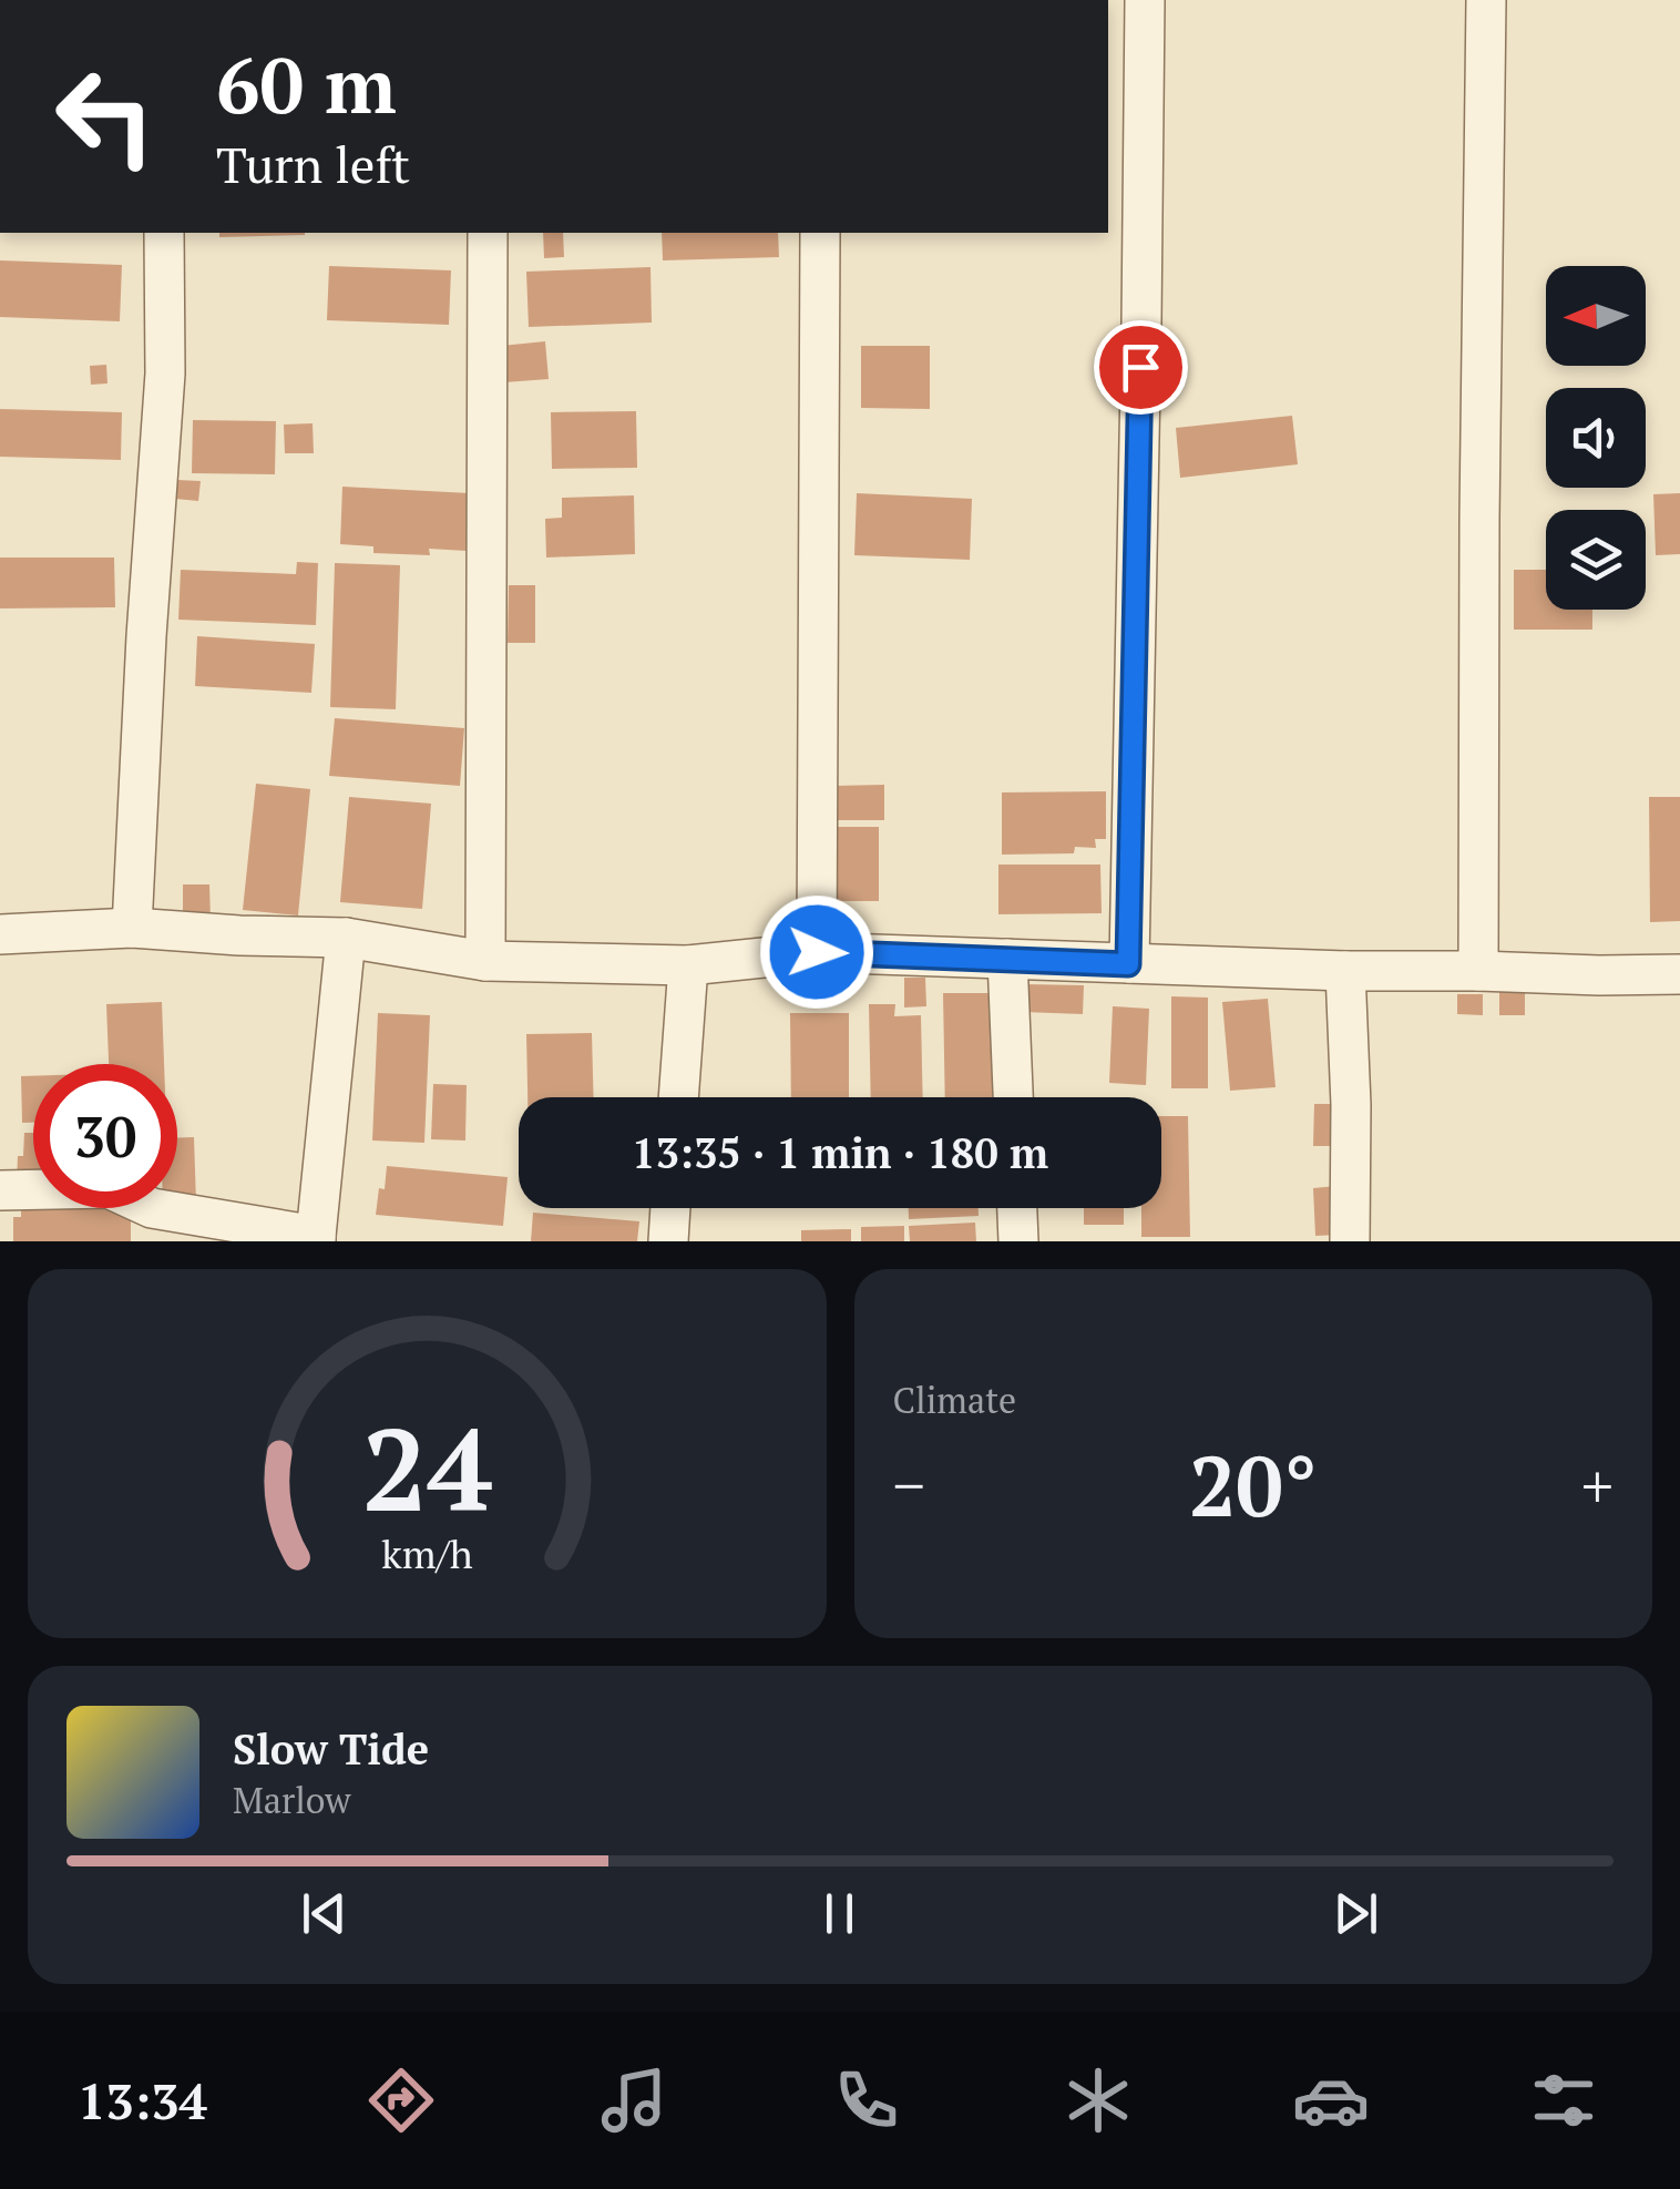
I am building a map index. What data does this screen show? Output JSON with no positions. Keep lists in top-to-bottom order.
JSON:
{
  "north": "left",
  "page": {
    "turn": ["60 m", "Turn left"],
    "limit": "30",
    "trip": "13:35 · 1 min · 180 m",
    "tile": "Climate",
    "heat": ["−", "20°", "+"],
    "song": ["Slow Tide", "Marlow"],
    "tabs": "13:34",
    "gauge": ["24", "km/h"]
  }
}
